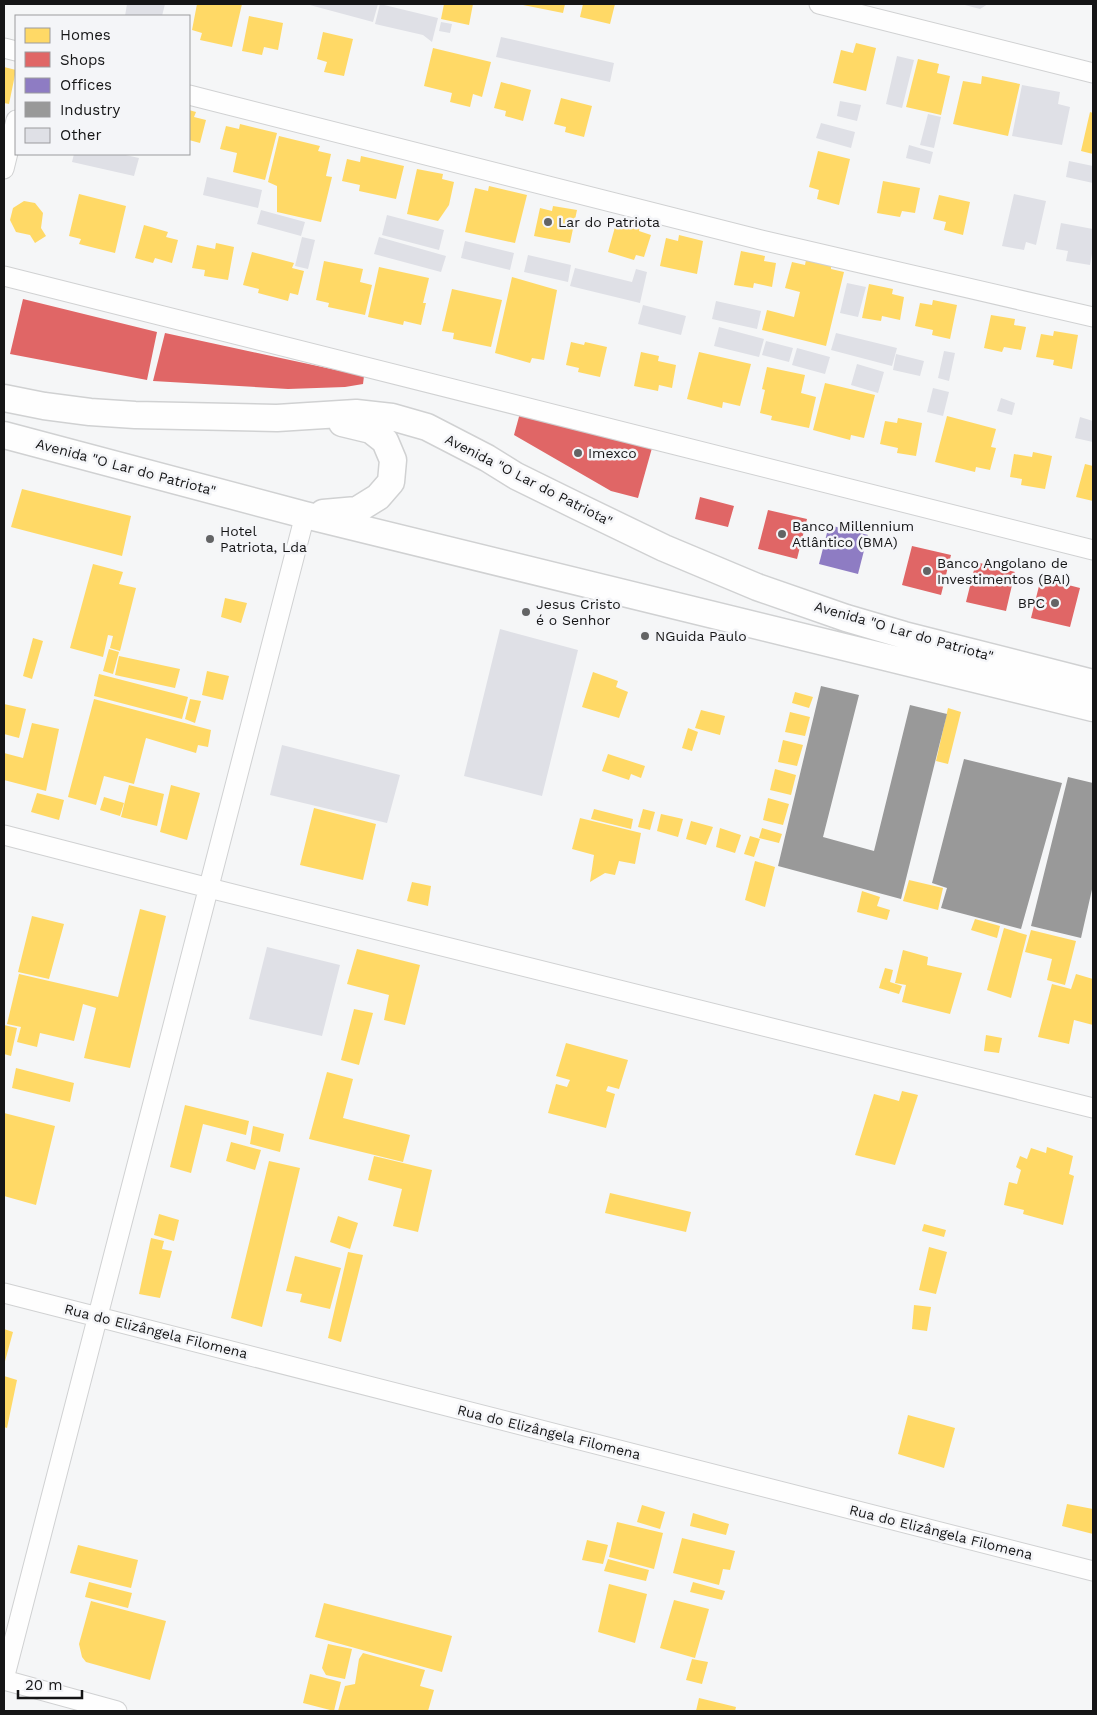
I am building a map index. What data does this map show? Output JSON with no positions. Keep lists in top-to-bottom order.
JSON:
{
  "streets": {
    "main road": ["Avenida \"O Lar do Patriota\""],
    "street": ["Rua do Elizângela Filomena"]
  },
  "places": [
    "Lar do Patriota",
    "Imexco",
    "Banco Millennium Atlântico (BMA)",
    "Hotel Patriota, Lda",
    "Banco Angolano de Investimentos (BAI)",
    "BPC",
    "Jesus Cristo é o Senhor",
    "NGuida Paulo"
  ],
  "legend": [
    "Homes",
    "Shops",
    "Offices",
    "Industry",
    "Other"
  ],
  "scale_bar": "20 m"
}
